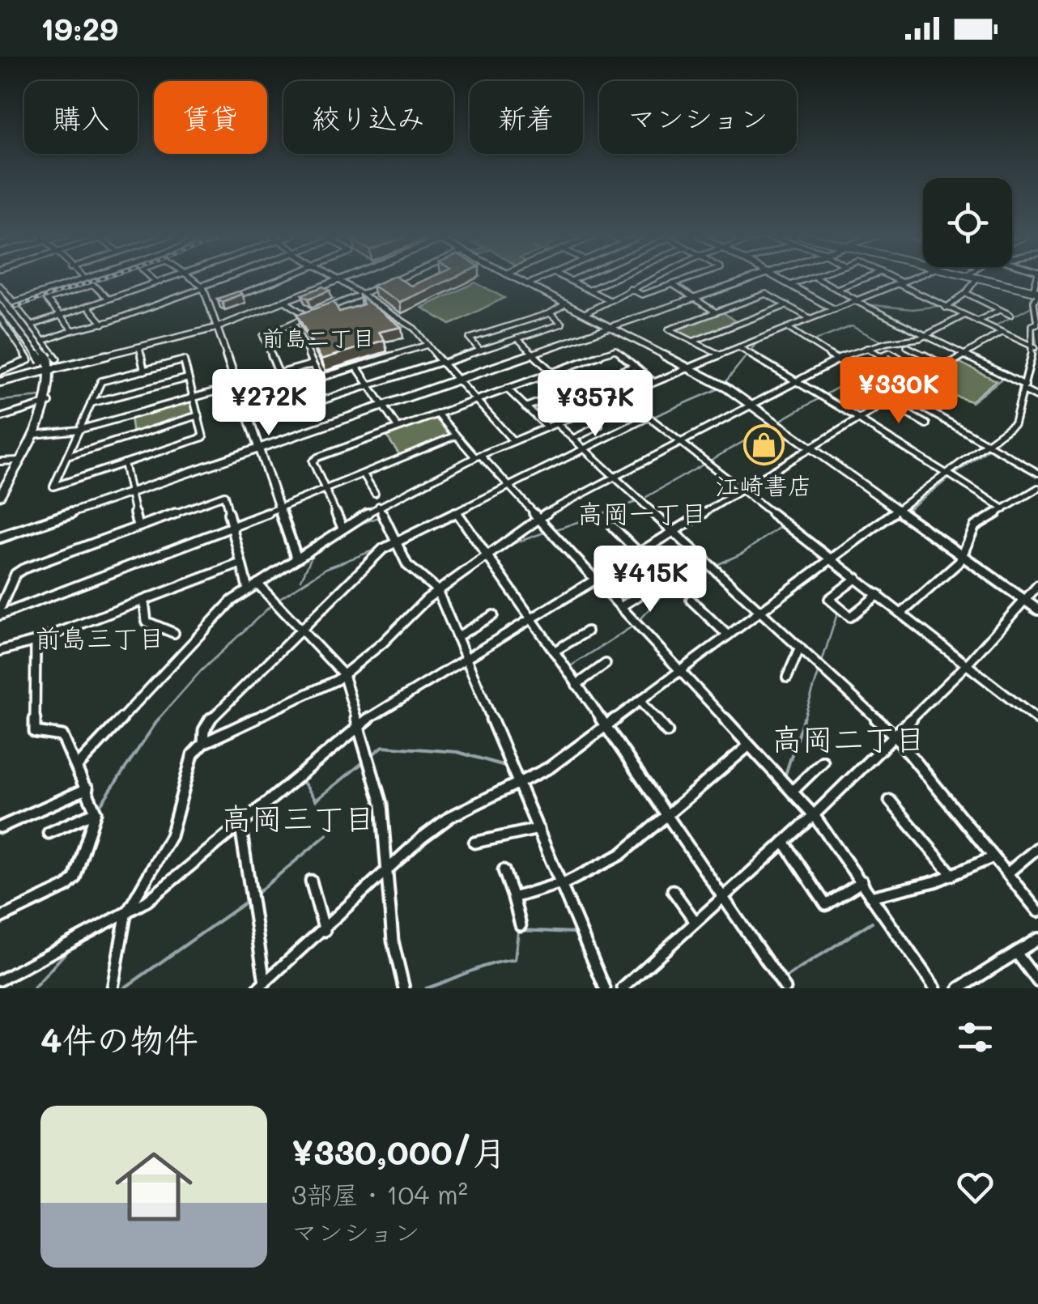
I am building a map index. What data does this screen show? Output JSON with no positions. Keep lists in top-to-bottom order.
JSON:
{
  "districts": [
    "前島二丁目",
    "高岡一丁目",
    "前島三丁目",
    "高岡二丁目",
    "高岡三丁目"
  ],
  "places": {
    "shop": ["江崎書店"]
  },
  "page": {
    "status": "19:29",
    "chip": [
      "購入",
      "賃貸",
      "絞り込み",
      "新着",
      "マンション"
    ],
    "price": [
      "¥330K",
      "¥272K",
      "¥357K",
      "¥415K"
    ],
    "heading": "4件の物件",
    "list": [
      {
        "name": "¥330,000/月",
        "note": "3部屋 · 104 m² · マンション"
      }
    ]
  }
}
